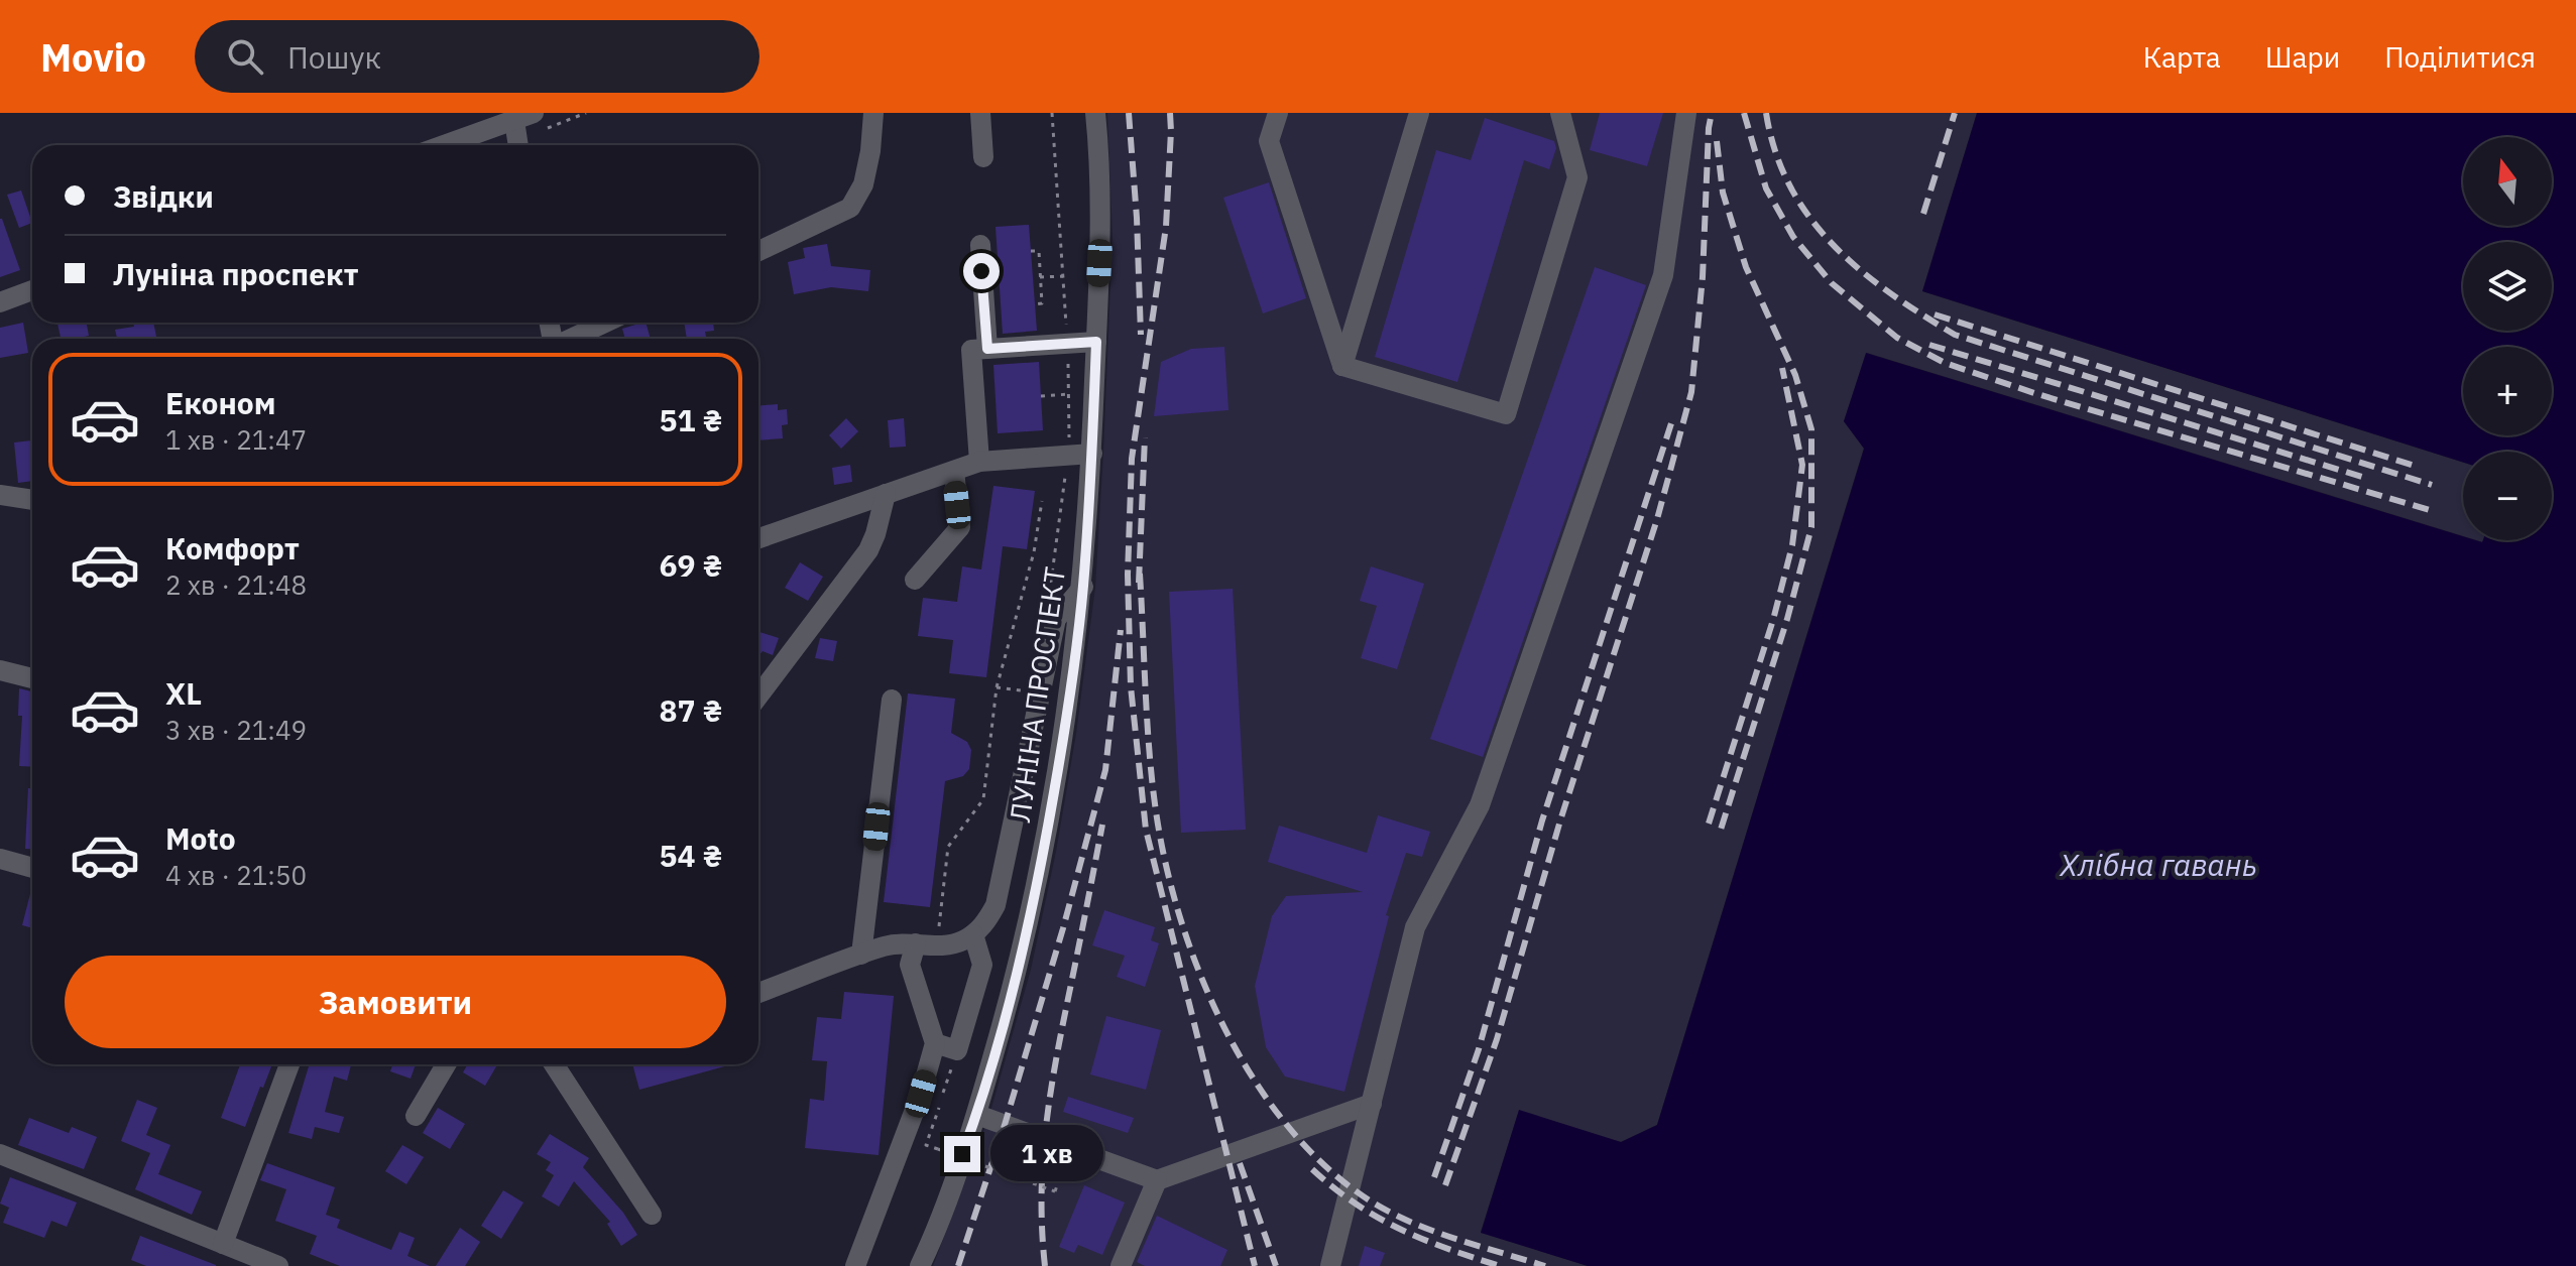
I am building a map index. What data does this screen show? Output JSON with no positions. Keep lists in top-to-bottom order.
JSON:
{
  "streets": {
    "street": ["ЛУНІНА ПРОСПЕКТ"]
  },
  "water": ["Хлібна гавань"],
  "north": "top",
  "page": {
    "header": "Movio",
    "search": "Пошук",
    "nav": ["Карта", "Шари", "Поділитися"],
    "map_buttons": ["+", "−"],
    "banner": ["Звідки", "Луніна проспект"],
    "list": [
      {
        "name": "Економ",
        "note": "1 хв · 21:47",
        "value": "51 ₴"
      },
      {
        "name": "Комфорт",
        "note": "2 хв · 21:48",
        "value": "69 ₴"
      },
      {
        "name": "XL",
        "note": "3 хв · 21:49",
        "value": "87 ₴"
      },
      {
        "name": "Moto",
        "note": "4 хв · 21:50",
        "value": "54 ₴"
      }
    ],
    "buttons": "Замовити",
    "bubble": "1 хв"
  }
}
